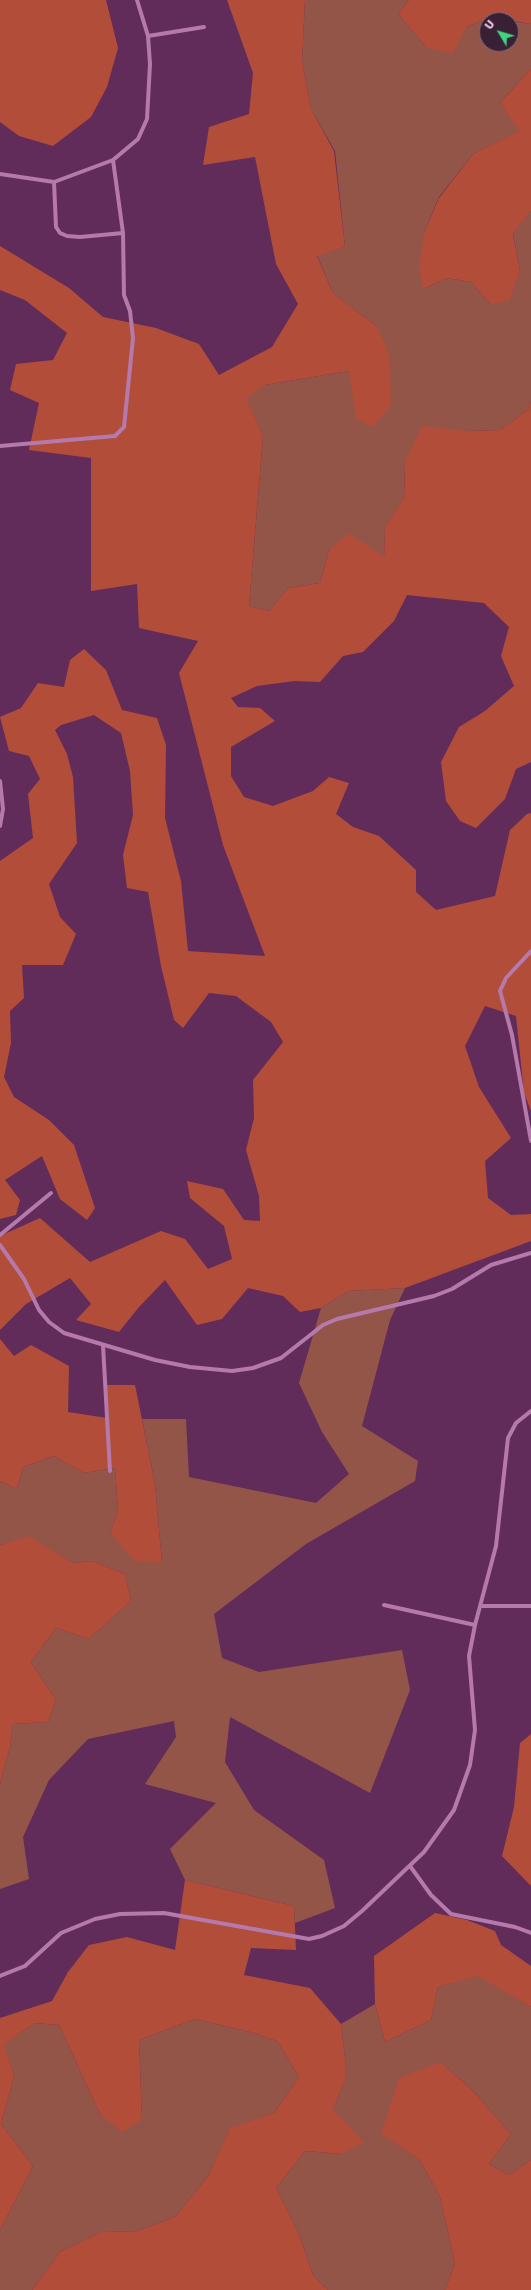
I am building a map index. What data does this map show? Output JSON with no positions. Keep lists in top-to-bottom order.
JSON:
{
  "north": "top left"
}
